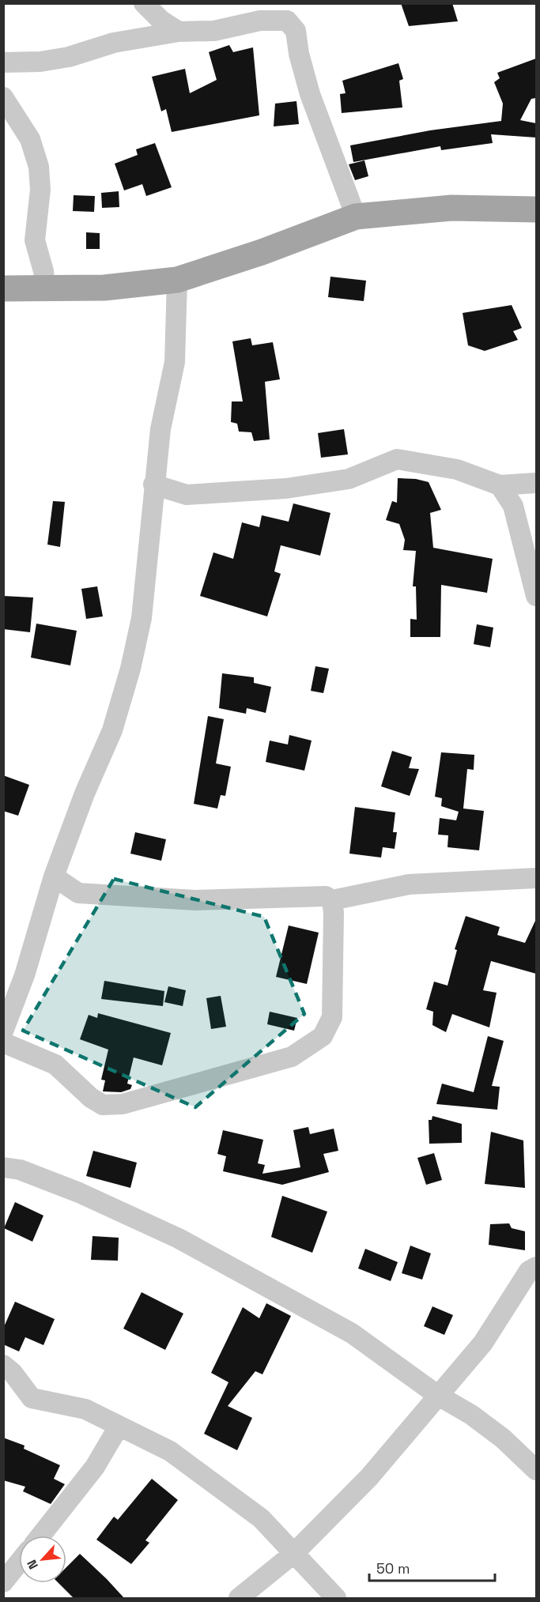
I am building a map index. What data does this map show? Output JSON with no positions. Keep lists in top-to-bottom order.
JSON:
{
  "scale_bar": "50 m",
  "north": "bottom left"
}
